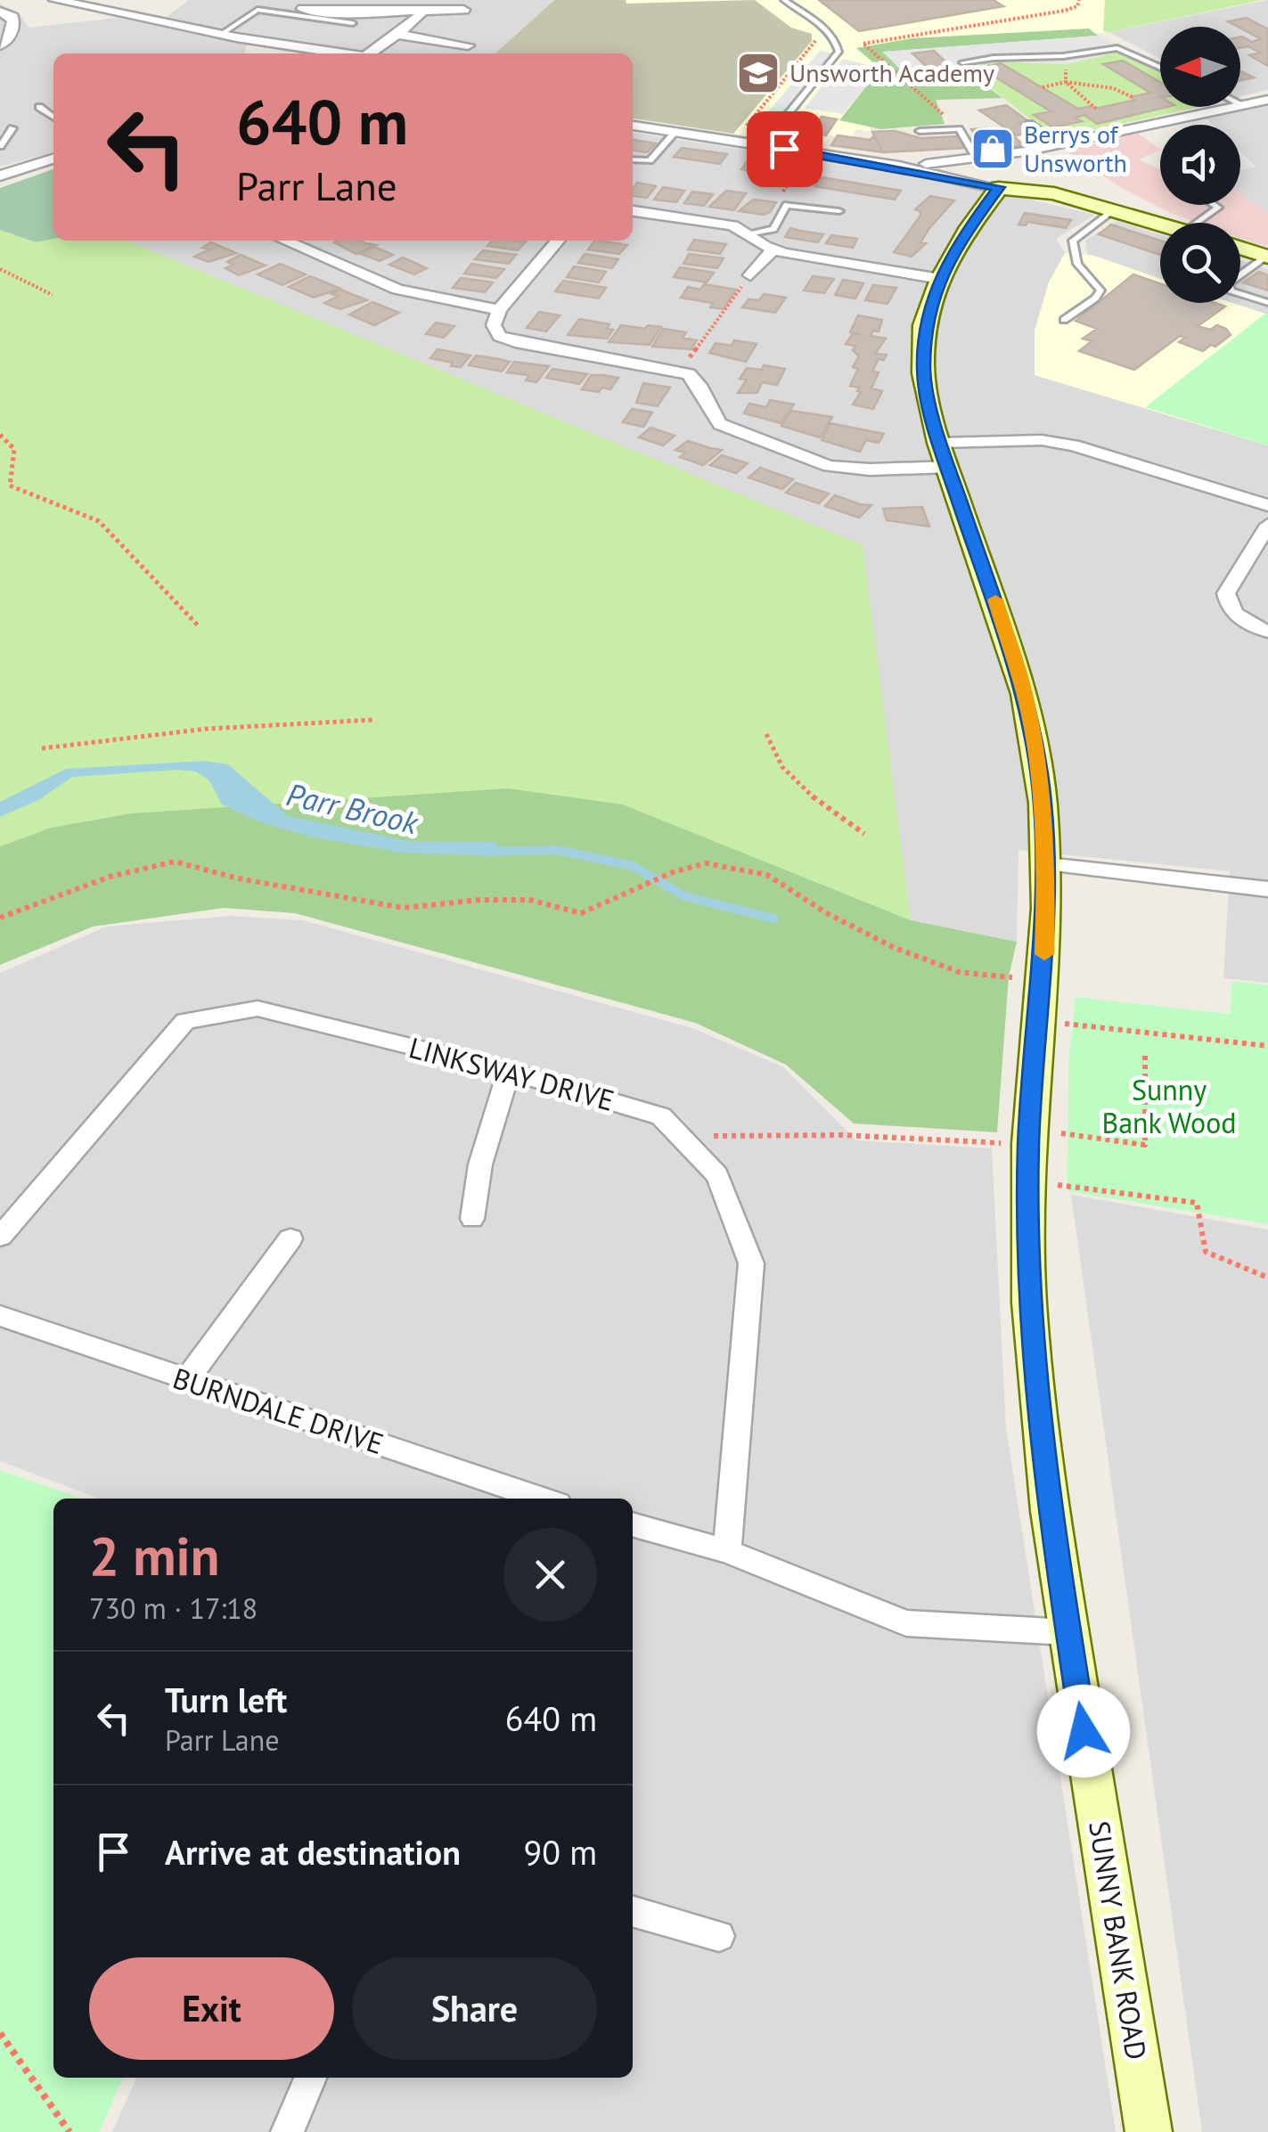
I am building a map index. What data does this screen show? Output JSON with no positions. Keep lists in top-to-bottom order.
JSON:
{
  "streets": {
    "street": ["LINKSWAY DRIVE", "BURNDALE DRIVE", "SUNNY BANK ROAD"]
  },
  "water": ["Parr Brook"],
  "parks": ["Sunny Bank Wood"],
  "places": {
    "school or university": ["Unsworth Academy"],
    "shop": ["Berrys of Unsworth"]
  },
  "north": "left",
  "page": {
    "turn": ["640 m", "Parr Lane"],
    "heading": ["2 min", "730 m · 17:18"],
    "list": [
      {
        "name": "Turn left",
        "note": "Parr Lane",
        "value": "640 m"
      },
      {
        "name": "Arrive at destination",
        "value": "90 m"
      }
    ],
    "buttons": ["Exit", "Share"]
  }
}
